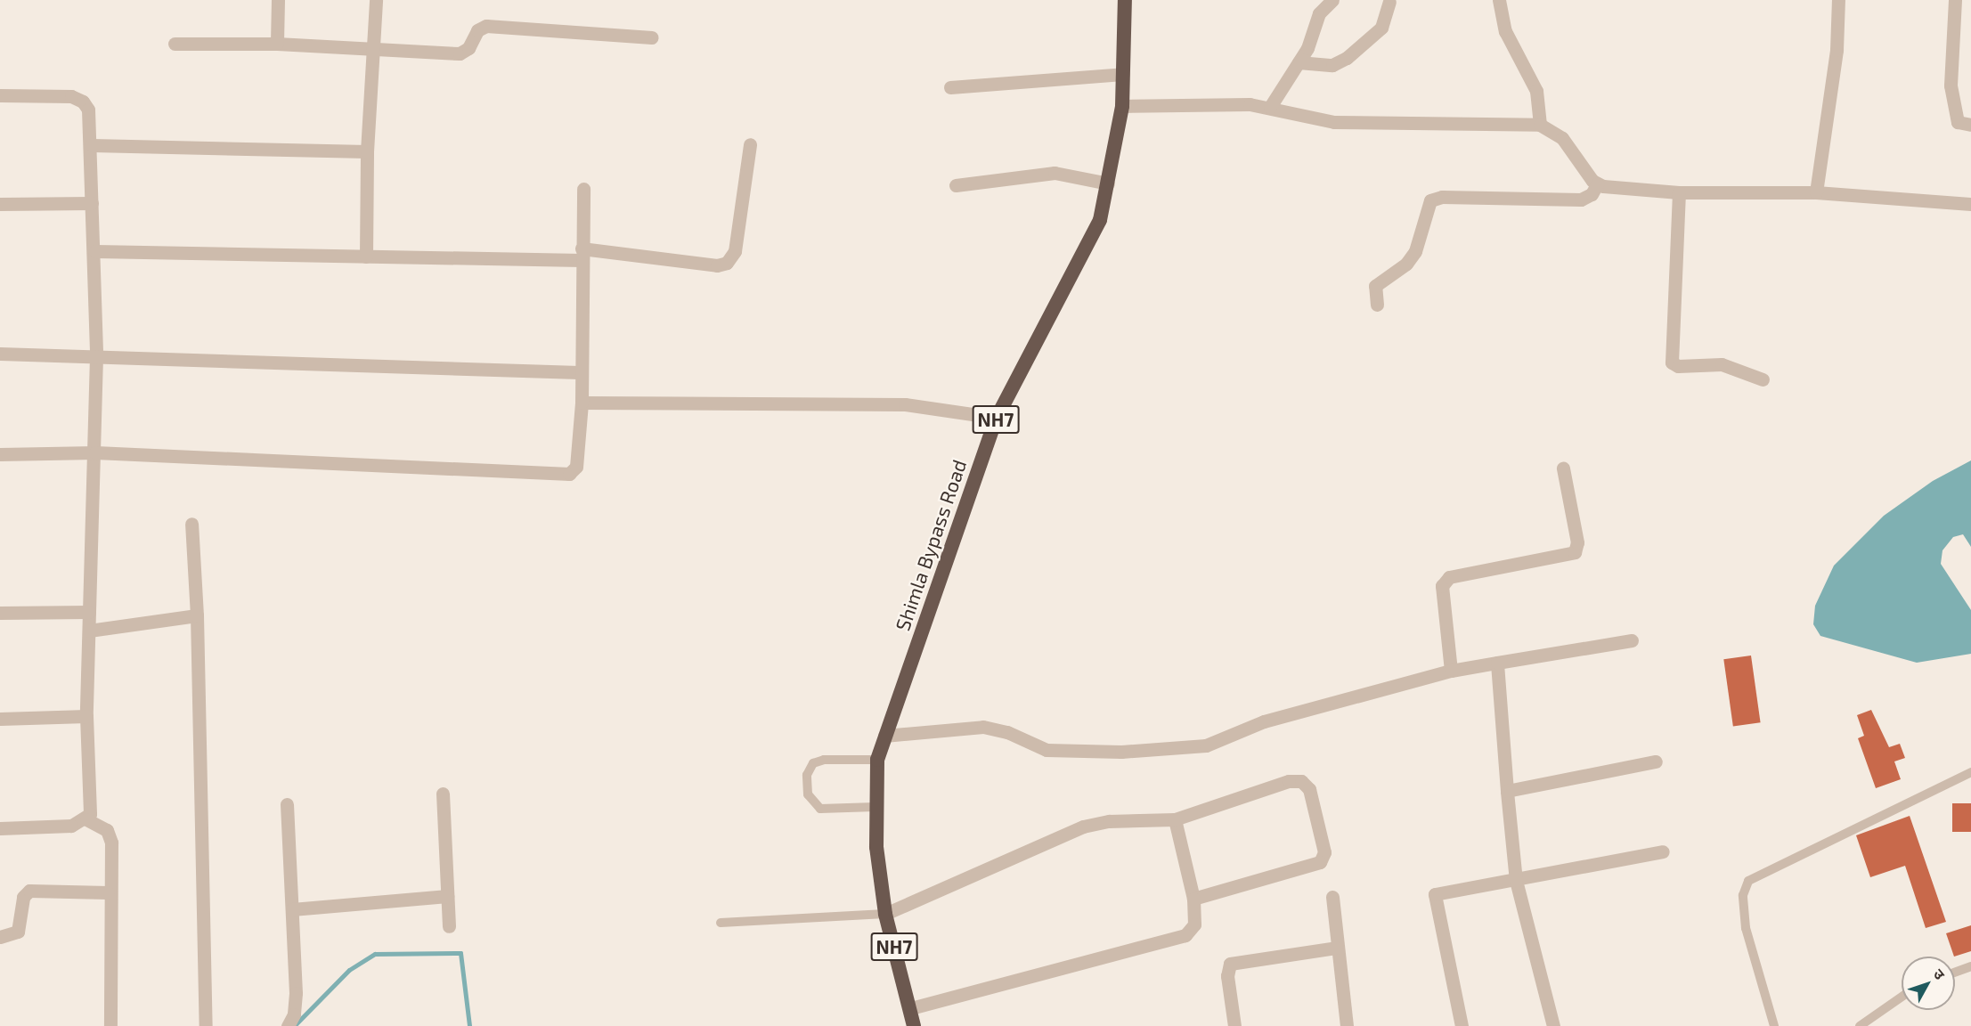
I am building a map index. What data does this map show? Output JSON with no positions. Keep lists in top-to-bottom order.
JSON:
{
  "streets": {
    "highway": ["NH7", "Shimla Bypass Road"]
  },
  "north": "top right"
}
